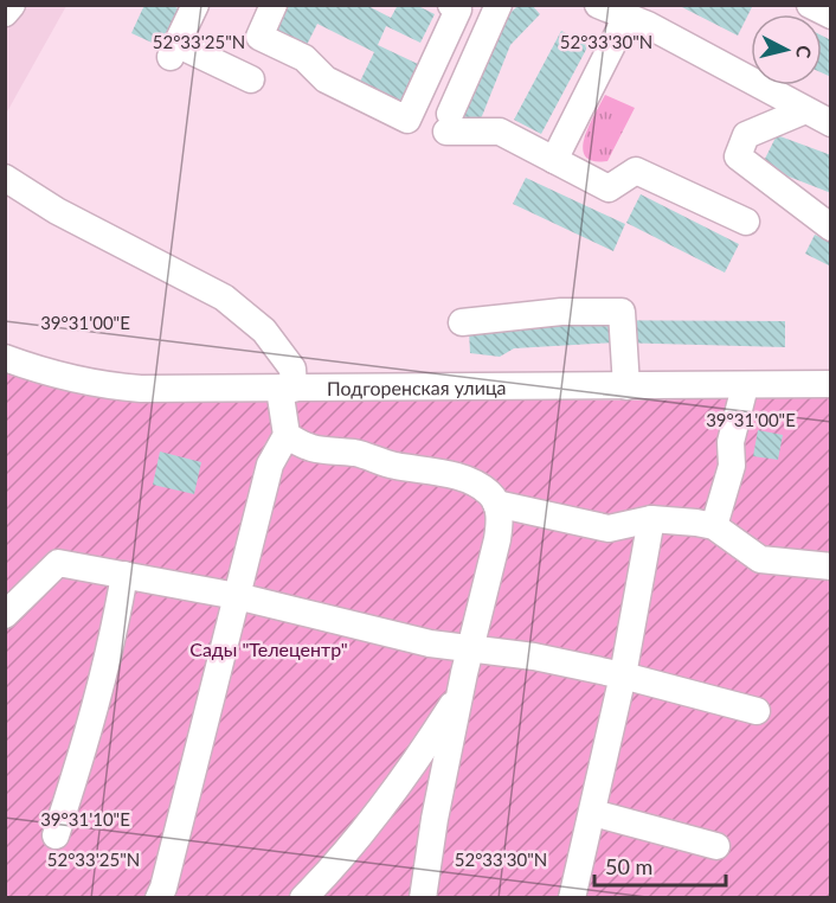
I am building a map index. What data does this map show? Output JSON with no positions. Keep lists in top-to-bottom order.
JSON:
{
  "streets": {
    "street": ["Подгоренская улица"]
  },
  "parks": ["Сады \"Телецентр\""],
  "scale_bar": "50 m",
  "north": "right",
  "coordinates": [
    "52°33'25\"N",
    "52°33'30\"N",
    "39°31'00\"E",
    "39°31'10\"E"
  ]
}
